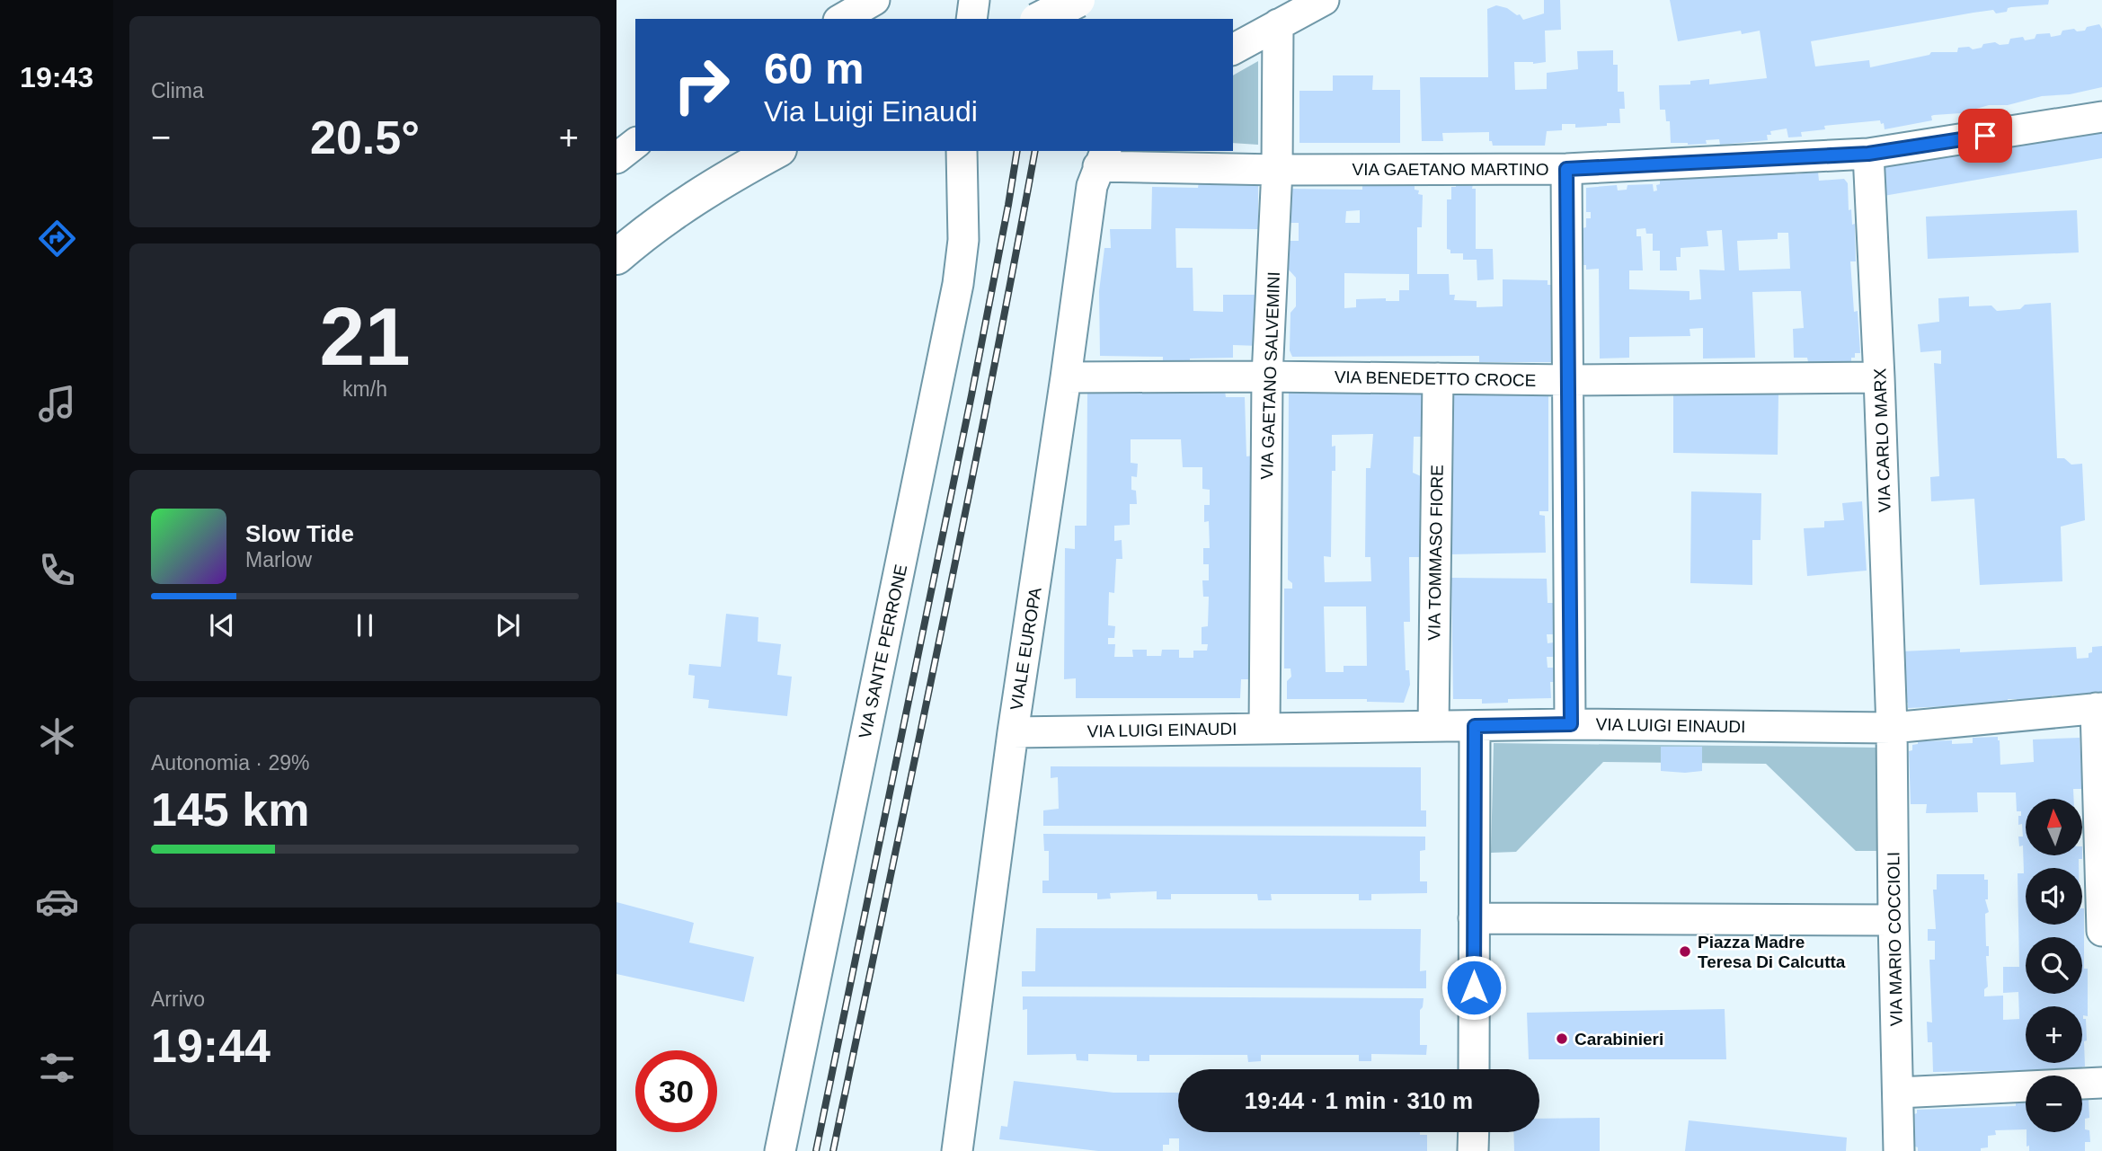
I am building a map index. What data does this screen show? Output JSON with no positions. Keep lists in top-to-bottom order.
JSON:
{
  "streets": {
    "street": [
      "VIA GAETANO MARTINO",
      "VIA GAETANO SALVEMINI",
      "VIA BENEDETTO CROCE",
      "VIA CARLO MARX",
      "VIA TOMMASO FIORE",
      "VIALE EUROPA",
      "VIA SANTE PERRONE",
      "VIA LUIGI EINAUDI",
      "VIA MARIO COCCIOLI"
    ]
  },
  "crossings": [
    ["VIA GAETANO MARTINO", "VIA GAETANO SALVEMINI"],
    ["VIA GAETANO MARTINO", "VIA CARLO MARX"],
    ["VIA GAETANO MARTINO", "VIALE EUROPA"],
    ["VIA GAETANO SALVEMINI", "VIA BENEDETTO CROCE"],
    ["VIA GAETANO SALVEMINI", "VIA LUIGI EINAUDI"],
    ["VIA BENEDETTO CROCE", "VIA CARLO MARX"],
    ["VIA BENEDETTO CROCE", "VIA TOMMASO FIORE"],
    ["VIA BENEDETTO CROCE", "VIALE EUROPA"],
    ["VIA CARLO MARX", "VIA LUIGI EINAUDI"],
    ["VIA CARLO MARX", "VIA MARIO COCCIOLI"],
    ["VIA TOMMASO FIORE", "VIA LUIGI EINAUDI"],
    ["VIALE EUROPA", "VIA LUIGI EINAUDI"],
    ["VIA LUIGI EINAUDI", "VIA MARIO COCCIOLI"]
  ],
  "places": ["Piazza Madre Teresa Di Calcutta", "Carabinieri"],
  "north": "top",
  "page": {
    "tabs": "19:43",
    "tile": [
      "Clima",
      ["21", "km/h"],
      ["Autonomia · 29%", "145 km"],
      ["Arrivo", "19:44"]
    ],
    "turn": ["60 m", "Via Luigi Einaudi"],
    "heat": ["−", "20.5°", "+"],
    "song": ["Slow Tide", "Marlow"],
    "map_buttons": ["+", "−"],
    "limit": "30",
    "trip": "19:44 · 1 min · 310 m"
  }
}
